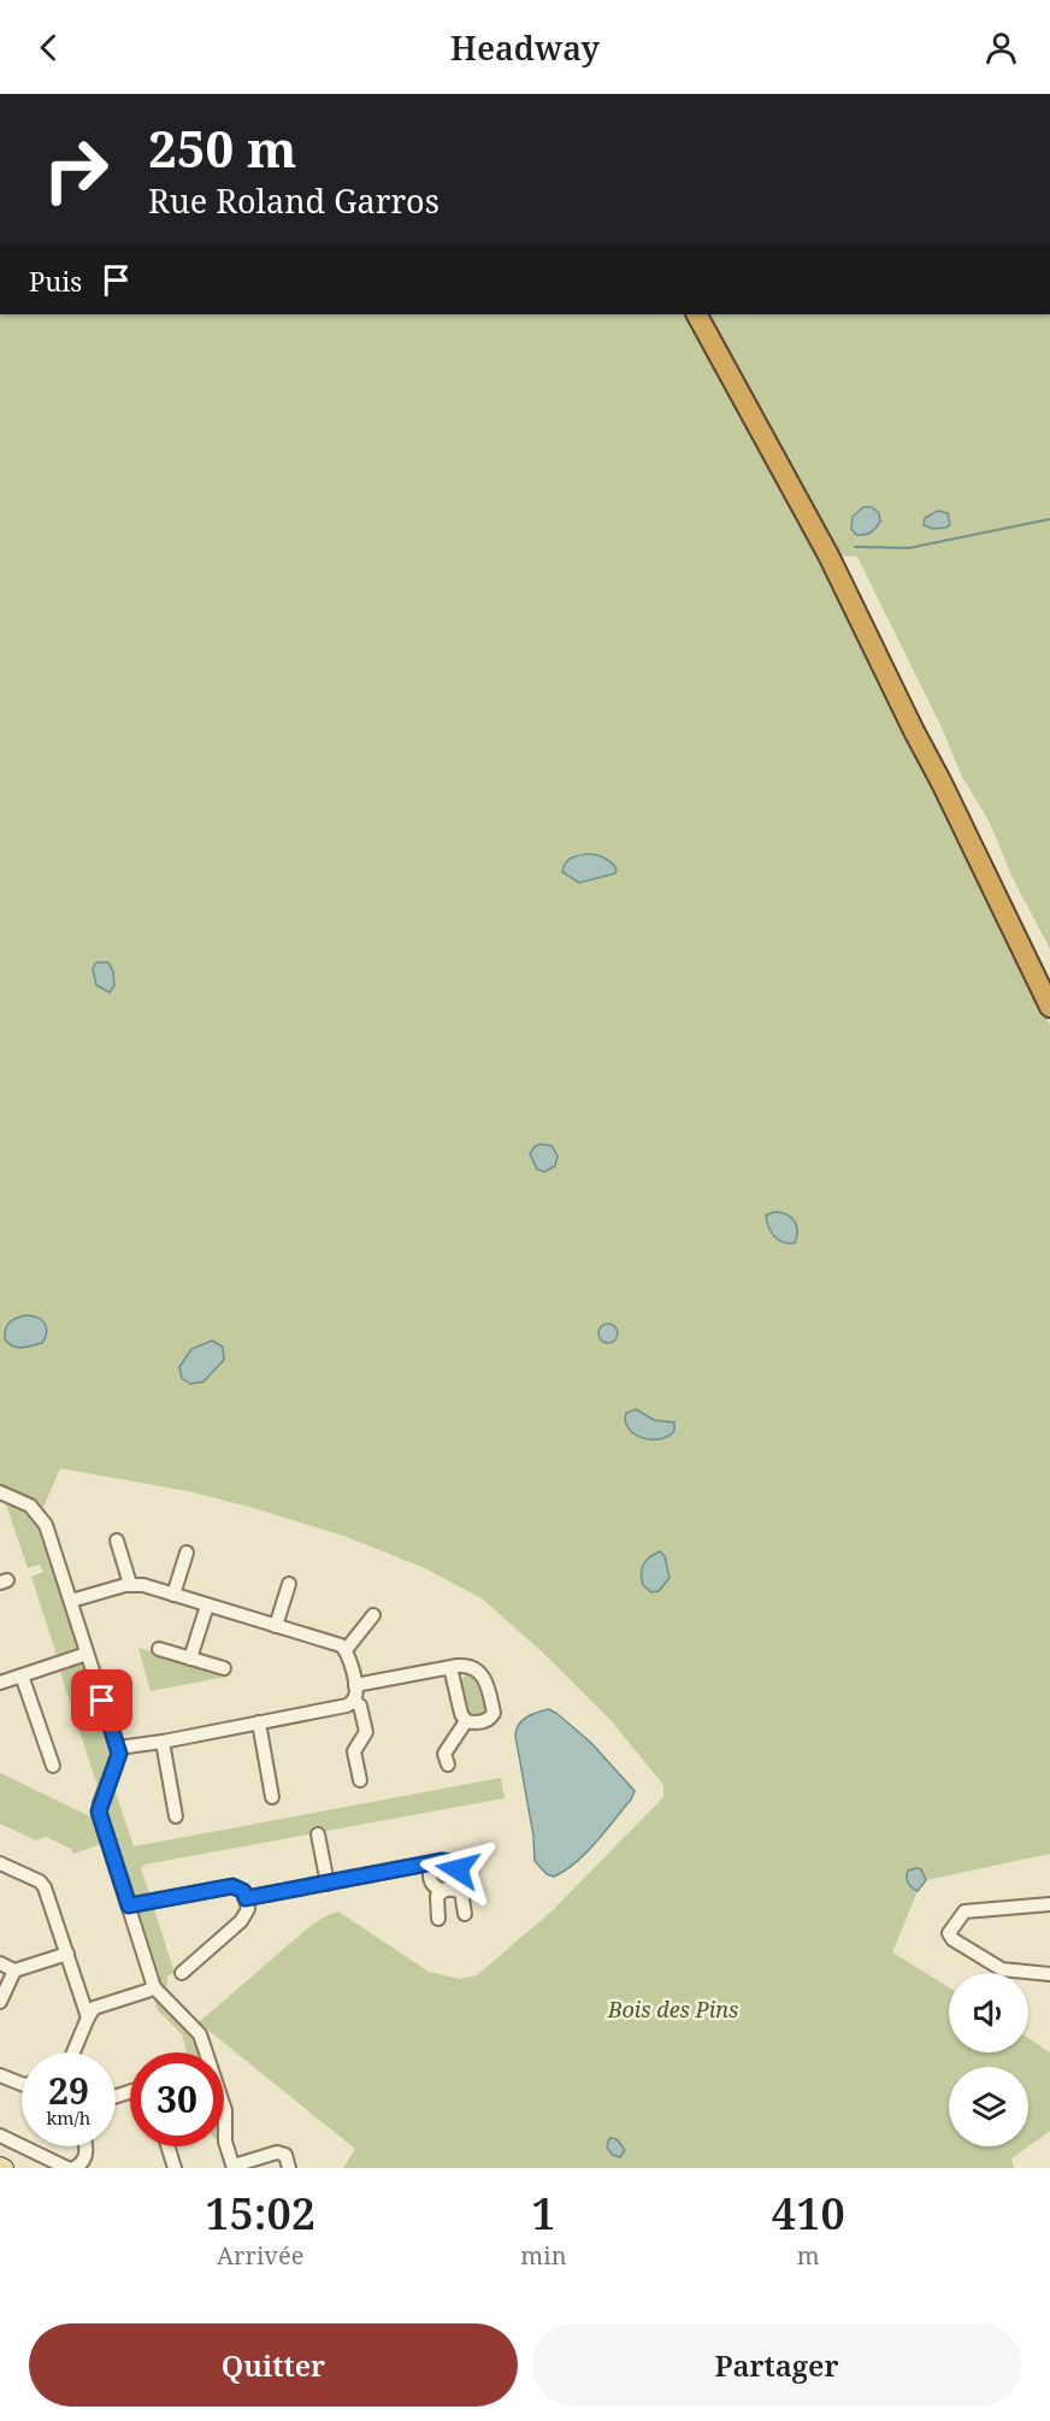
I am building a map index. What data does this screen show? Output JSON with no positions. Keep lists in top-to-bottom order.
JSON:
{
  "parks": ["Bois des Pins"],
  "page": {
    "header": "Headway",
    "turn": ["250 m", "Rue Roland Garros"],
    "then": "Puis",
    "speed": "29 km/h",
    "limit": "30",
    "eta": [
      "15:02",
      "Arrivée",
      "1",
      "min",
      "410",
      "m"
    ],
    "buttons": ["Quitter", "Partager"]
  }
}
